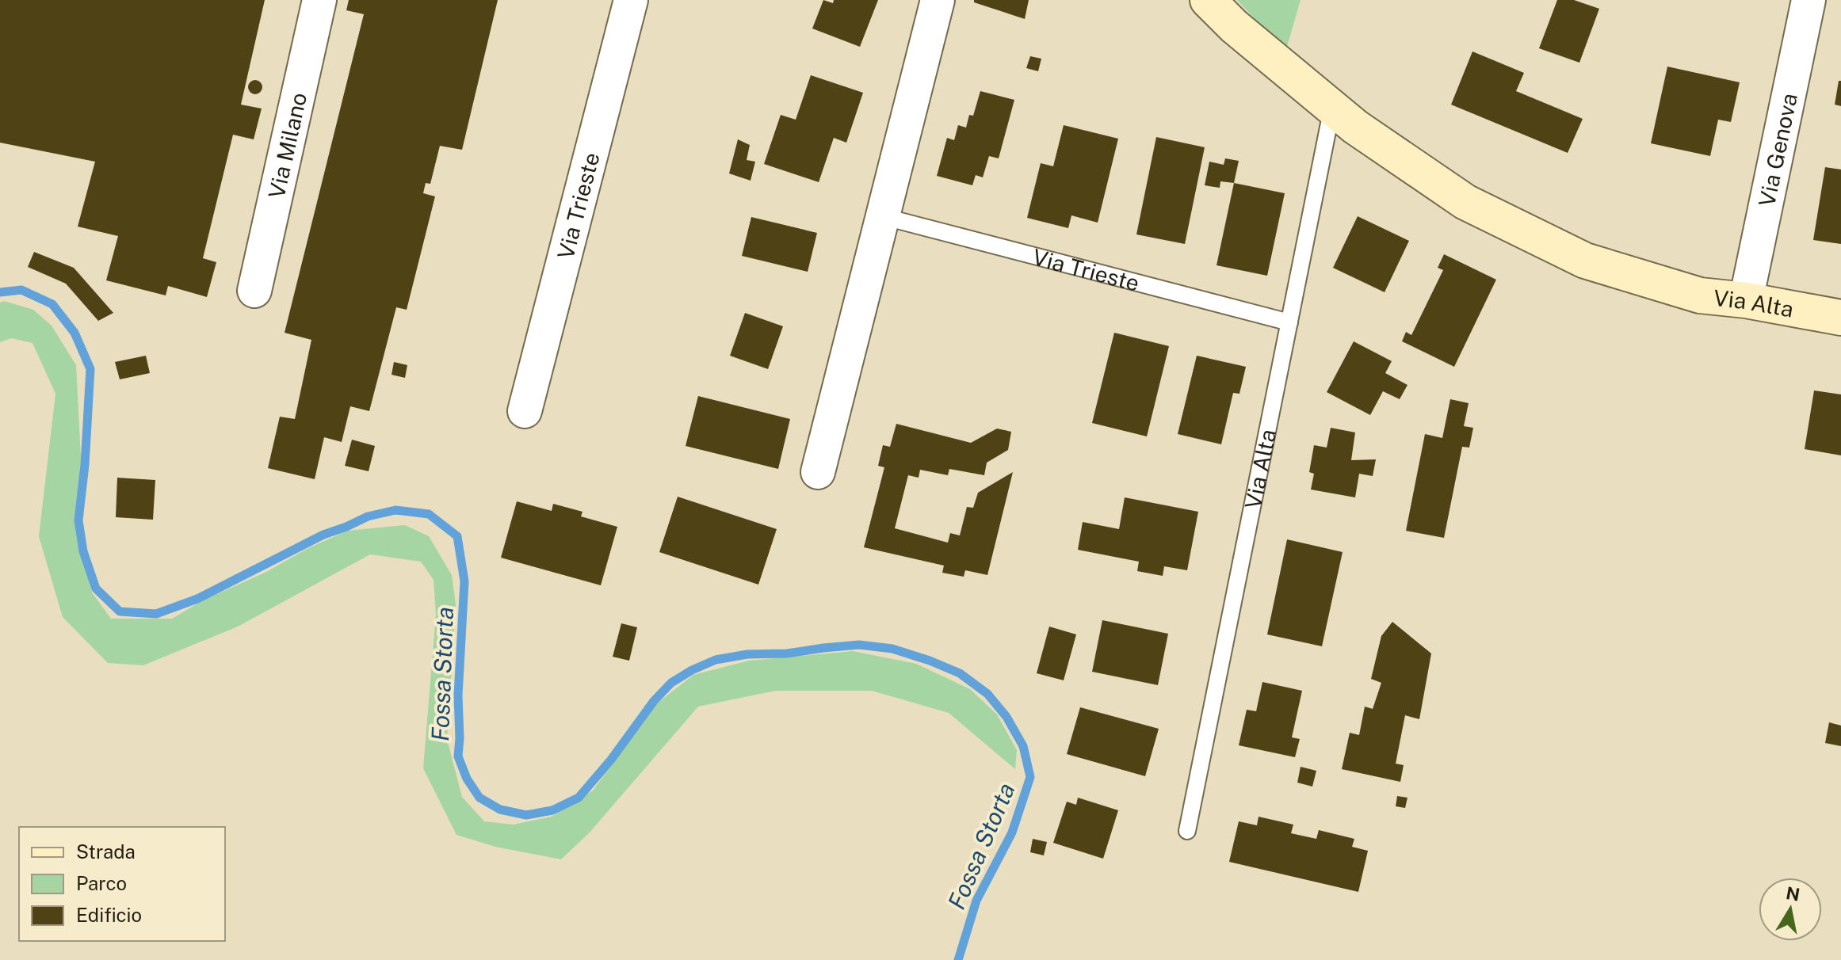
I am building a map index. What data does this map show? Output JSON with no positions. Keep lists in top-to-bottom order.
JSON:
{
  "streets": {
    "main road": ["Via Alta"],
    "street": ["Via Milano", "Via Genova", "Via Trieste"]
  },
  "crossings": [
    ["Via Genova", "Via Alta"],
    ["Via Trieste", "Via Alta"]
  ],
  "water": ["Fossa Storta"],
  "legend": ["Strada", "Parco", "Edificio"],
  "north": "top"
}
